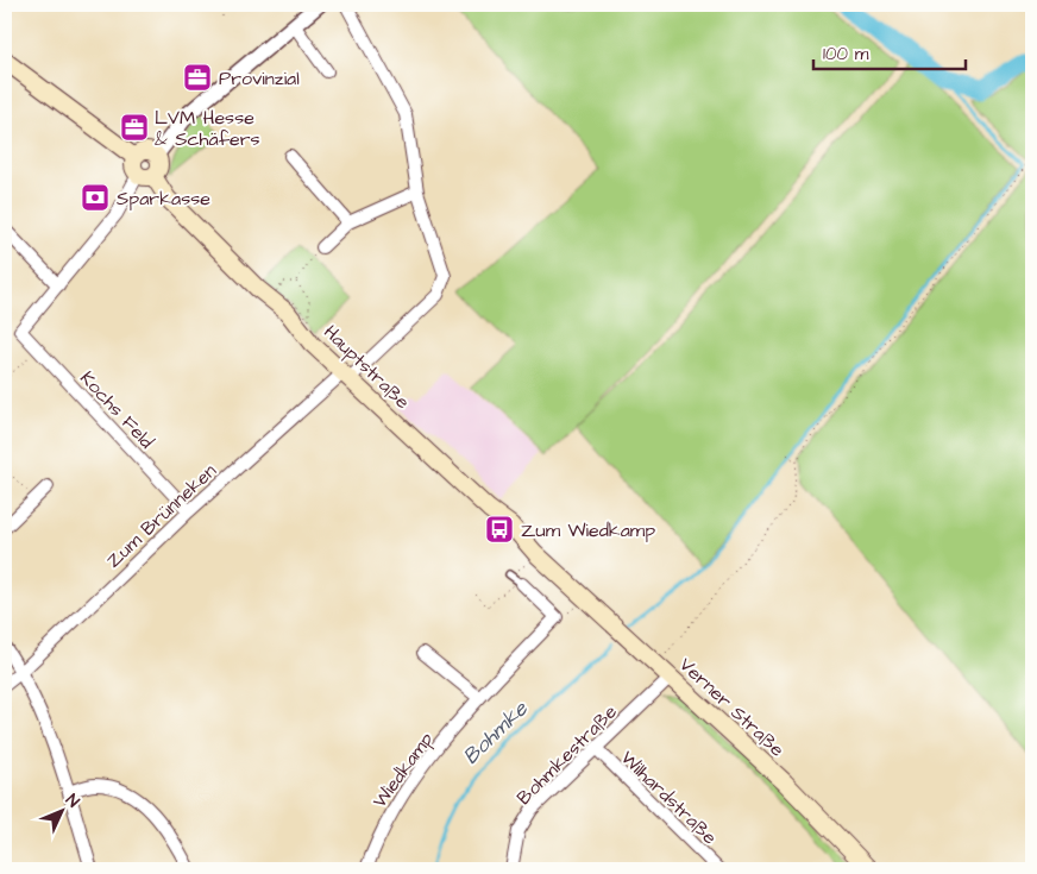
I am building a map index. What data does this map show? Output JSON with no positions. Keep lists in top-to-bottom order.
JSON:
{
  "streets": {
    "main road": ["Hauptstraße", "Verner Straße"],
    "street": [
      "Kochs Feld",
      "Zum Brünneken",
      "Bohmkestraße",
      "Wiedkamp",
      "Wilhardstraße"
    ]
  },
  "crossings": [
    ["Hauptstraße", "Zum Brünneken"],
    ["Hauptstraße", "Verner Straße"],
    ["Kochs Feld", "Zum Brünneken"],
    ["Verner Straße", "Bohmkestraße"],
    ["Bohmkestraße", "Wilhardstraße"]
  ],
  "water": ["Bohmke"],
  "places": {
    "office": ["Provinzial", "LVM Hesse & Schäfers"],
    "bank": ["Sparkasse"],
    "bus stop": ["Zum Wiedkamp"]
  },
  "scale_bar": "100 m",
  "north": "top right"
}
